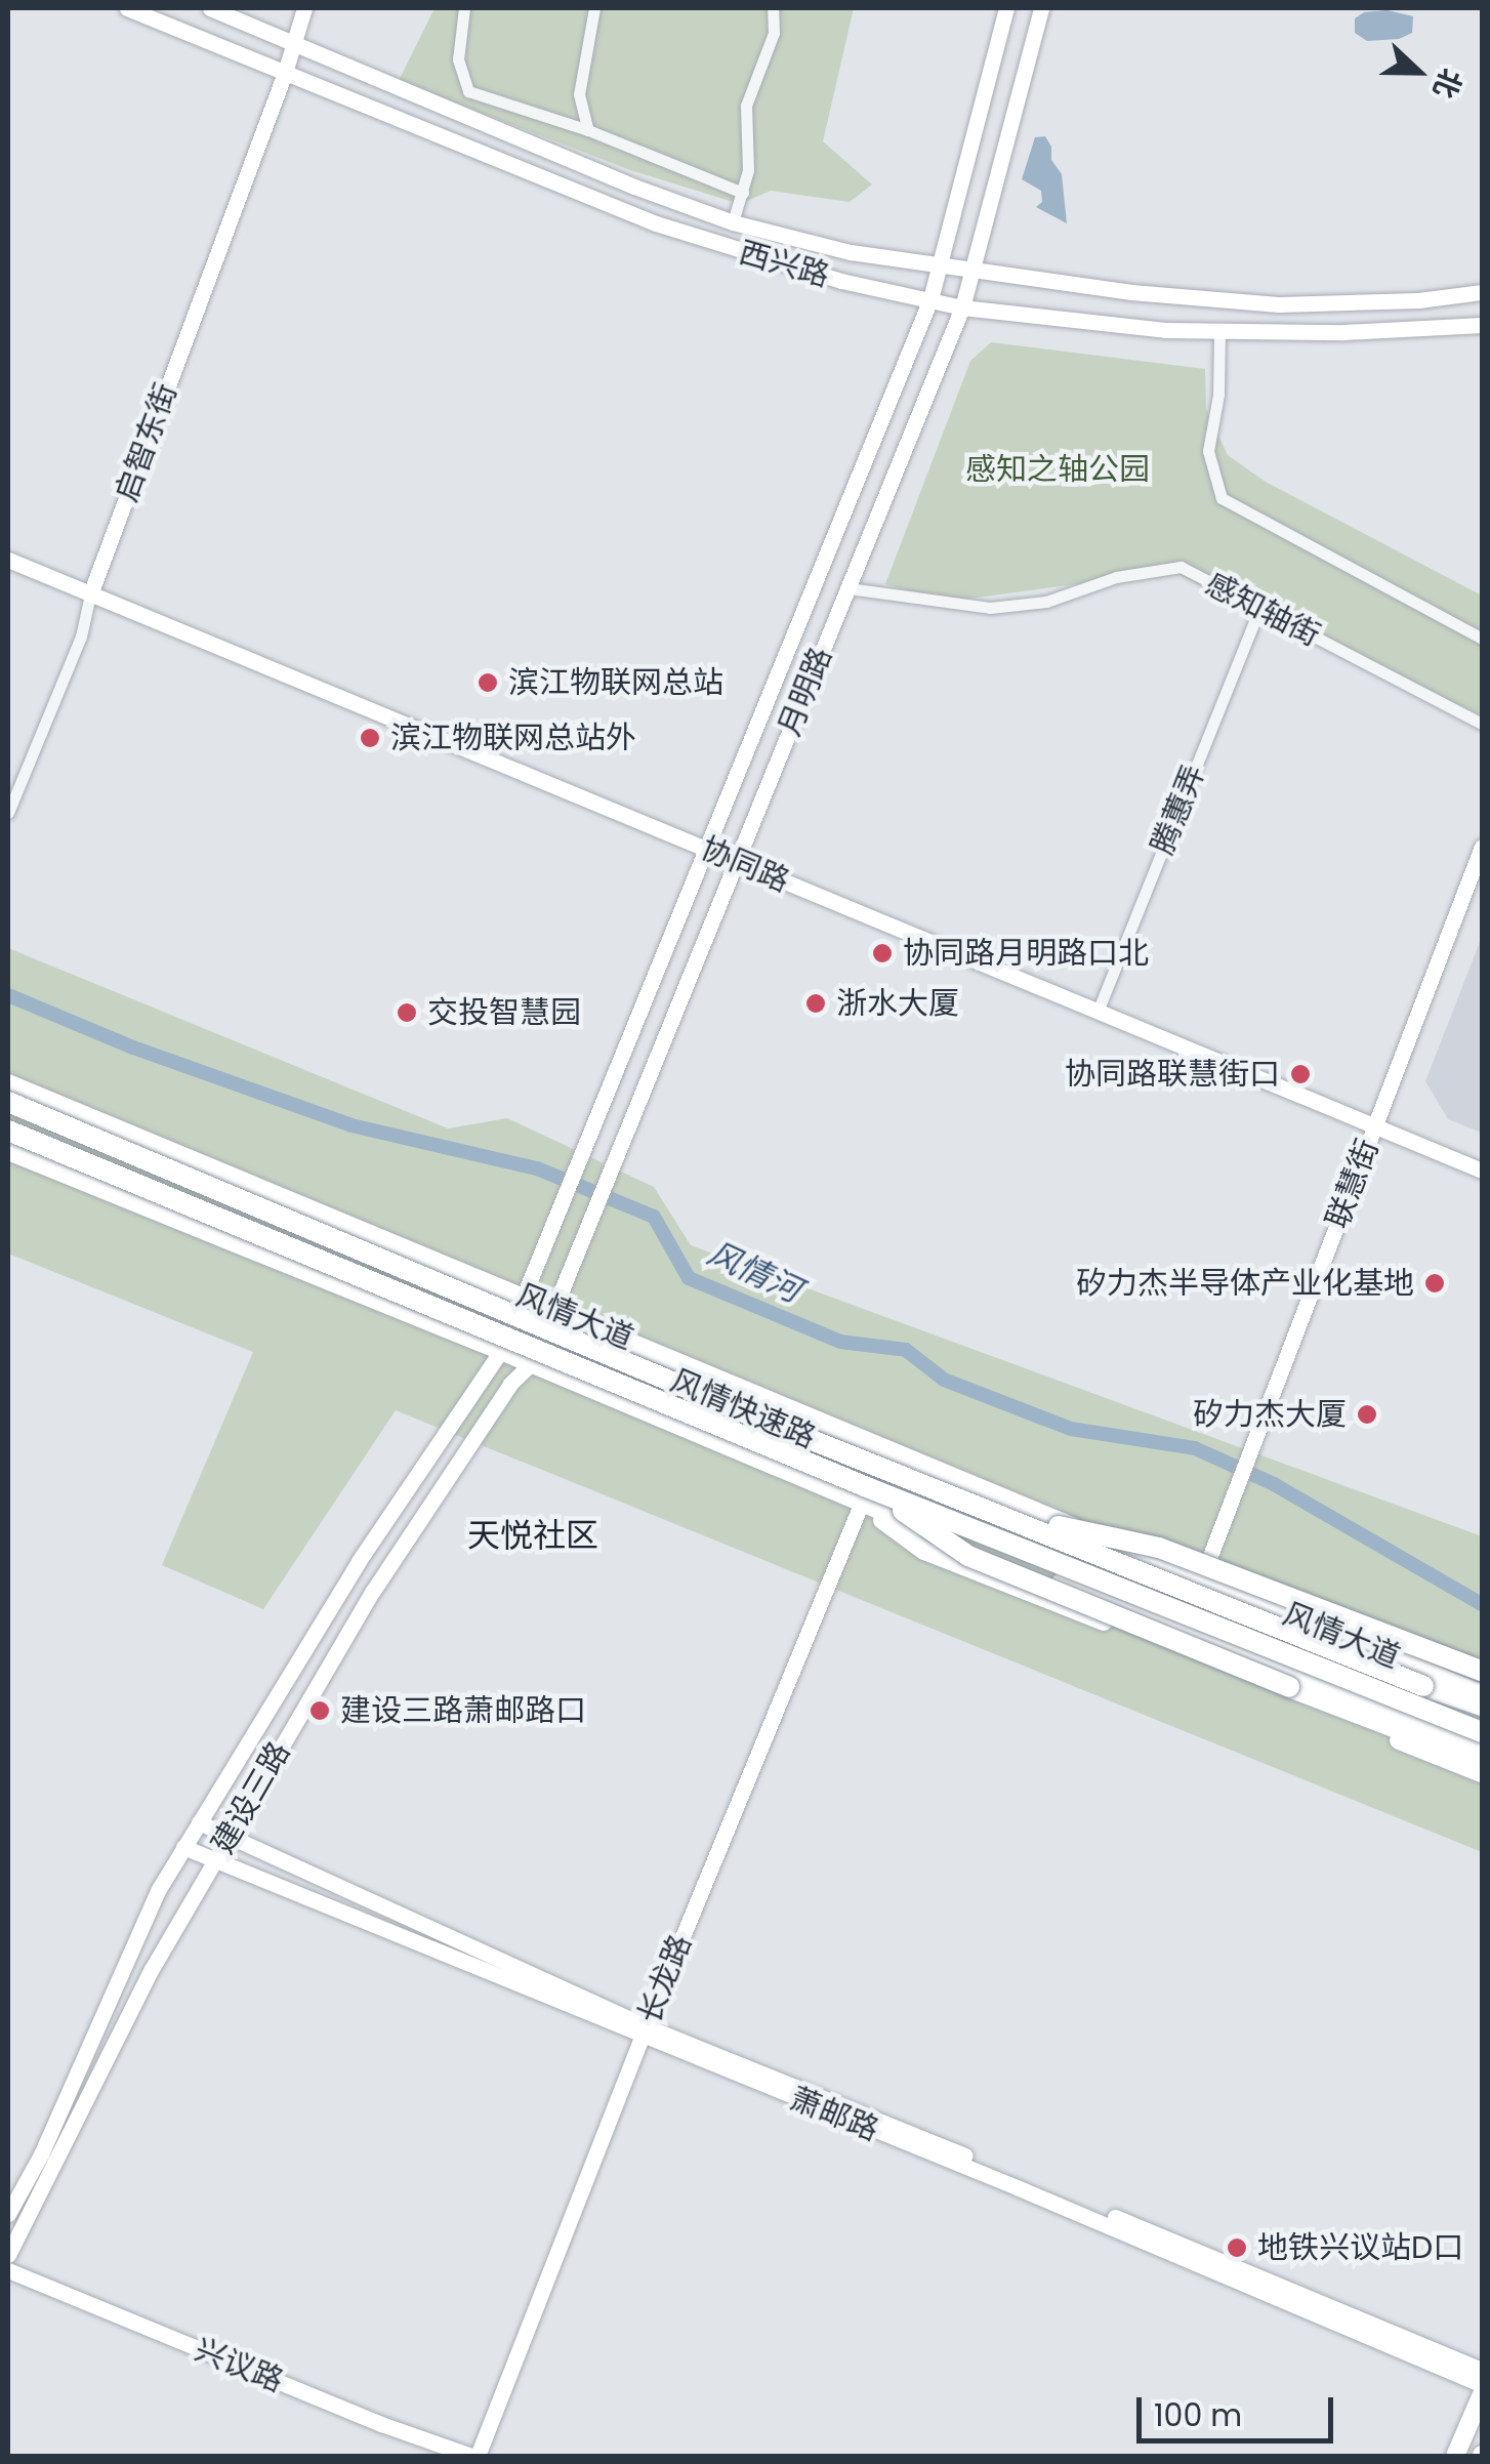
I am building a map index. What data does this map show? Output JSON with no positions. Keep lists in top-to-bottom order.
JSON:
{
  "streets": {
    "highway": ["风情快速路"],
    "main road": ["风情大道"],
    "street": [
      "西兴路",
      "启智东街",
      "感知轴街",
      "月明路",
      "腾蕙弄",
      "协同路",
      "联慧街",
      "建设三路",
      "长龙路",
      "萧邮路",
      "兴议路"
    ]
  },
  "crossings": [
    ["西兴路", "启智东街"],
    ["西兴路", "月明路"],
    ["启智东街", "协同路"],
    ["感知轴街", "月明路"],
    ["感知轴街", "腾蕙弄"],
    ["月明路", "协同路"],
    ["月明路", "风情大道"],
    ["月明路", "建设三路"],
    ["腾蕙弄", "协同路"],
    ["协同路", "联慧街"],
    ["联慧街", "风情大道"],
    ["风情大道", "风情快速路"],
    ["风情大道", "建设三路"],
    ["风情大道", "长龙路"],
    ["风情快速路", "长龙路"],
    ["建设三路", "萧邮路"],
    ["长龙路", "萧邮路"],
    ["长龙路", "兴议路"]
  ],
  "districts": ["天悦社区"],
  "water": ["风情河"],
  "parks": ["感知之轴公园"],
  "places": [
    "滨江物联网总站",
    "滨江物联网总站外",
    "协同路月明路口北",
    "浙水大厦",
    "交投智慧园",
    "协同路联慧街口",
    "矽力杰半导体产业化基地",
    "矽力杰大厦",
    "建设三路萧邮路口",
    "地铁兴议站D口"
  ],
  "scale_bar": "100 m",
  "north": "right"
}
